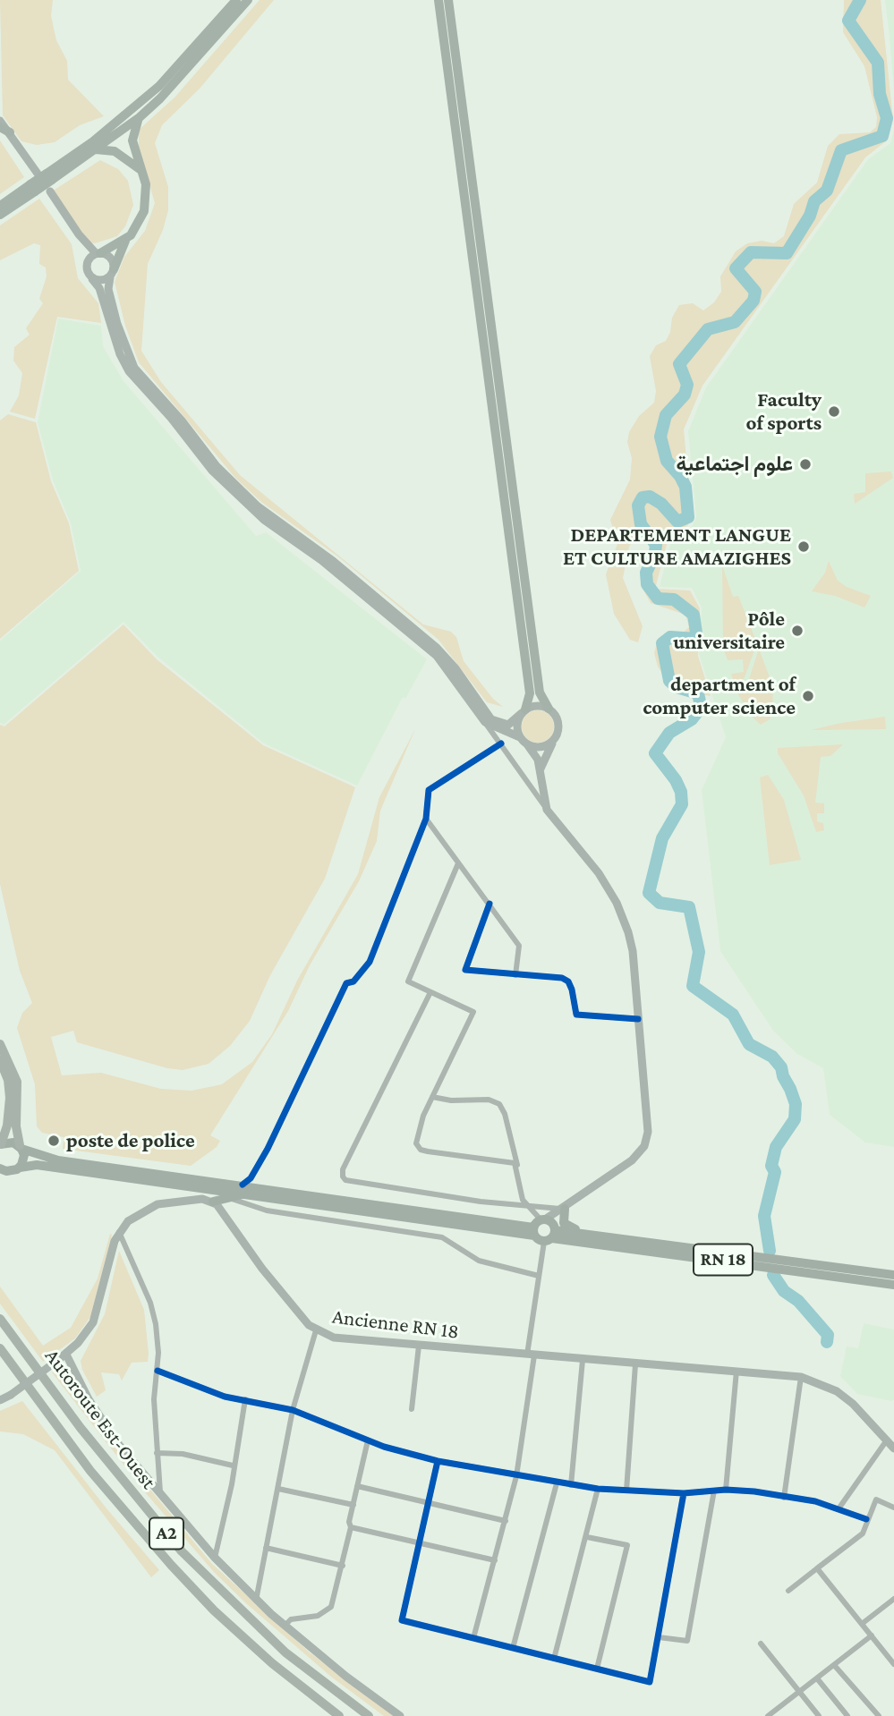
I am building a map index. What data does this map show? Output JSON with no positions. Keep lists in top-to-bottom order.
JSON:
{
  "streets": {
    "highway": ["Autoroute Est-Ouest", "A2"],
    "main road": ["RN 18", "Ancienne RN 18"]
  },
  "places": [
    "Faculty of sports",
    "علوم اجتماعية",
    "DEPARTEMENT LANGUE ET CULTURE AMAZIGHES",
    "Pôle universitaire",
    "department of computer science",
    "poste de police"
  ]
}
